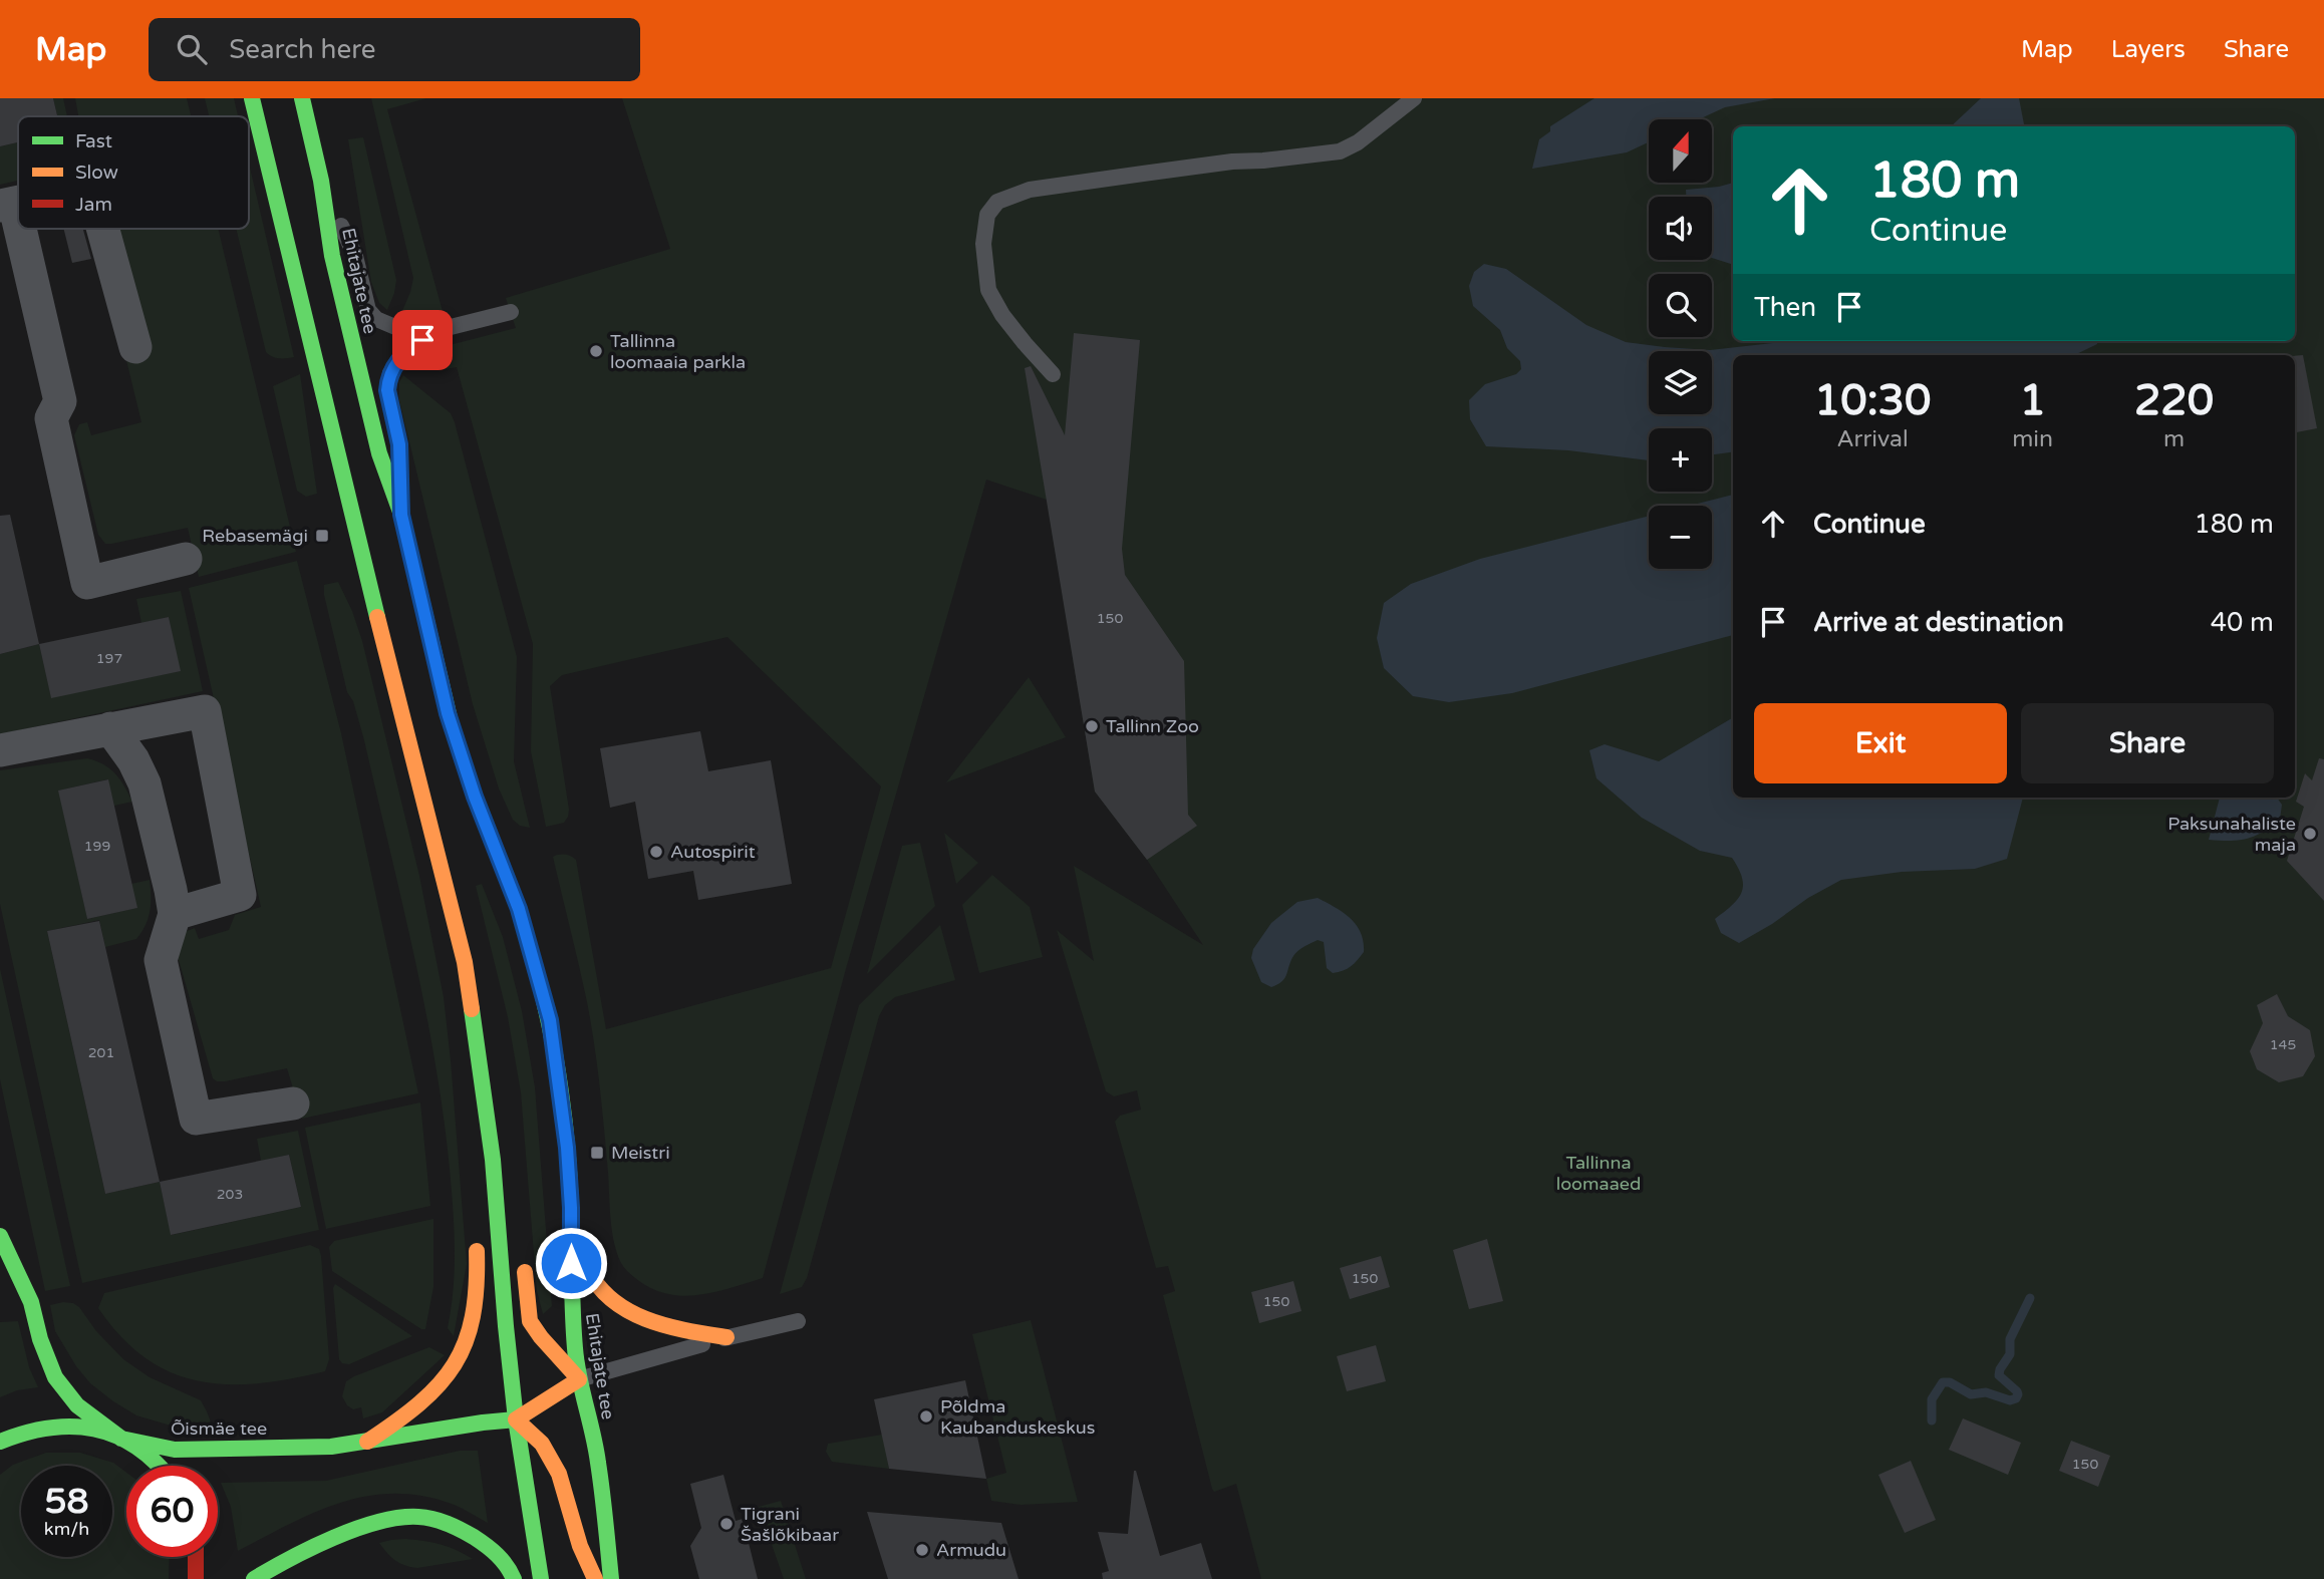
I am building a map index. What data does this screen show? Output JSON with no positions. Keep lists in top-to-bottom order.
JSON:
{
  "streets": {
    "main road": ["Ehitajate tee", "Õismäe tee"]
  },
  "parks": ["Tallinna loomaaed"],
  "places": {
    "other": [
      "Tallinna loomaaia parkla",
      "Tallinn Zoo",
      "Paksunahaliste maja",
      "Autospirit",
      "Põldma Kaubanduskeskus",
      "Tigrani Šašlõkibaar",
      "Armudu"
    ],
    "transit": ["Rebasemägi", "Meistri"]
  },
  "house_numbers": [
    "150",
    "197",
    "199",
    "145",
    "201",
    "203",
    "150",
    "150",
    "150"
  ],
  "legend": ["Fast", "Slow", "Jam"],
  "north": "top",
  "page": {
    "header": "Map",
    "search": "Search here",
    "nav": ["Map", "Layers", "Share"],
    "map_buttons": ["+", "−"],
    "turn": ["180 m", "Continue"],
    "then": "Then",
    "eta": [
      "10:30",
      "Arrival",
      "1",
      "min",
      "220",
      "m"
    ],
    "list": [
      {
        "name": "Continue",
        "value": "180 m"
      },
      {
        "name": "Arrive at destination",
        "value": "40 m"
      }
    ],
    "buttons": ["Exit", "Share"],
    "speed": "58 km/h",
    "limit": "60"
  }
}
